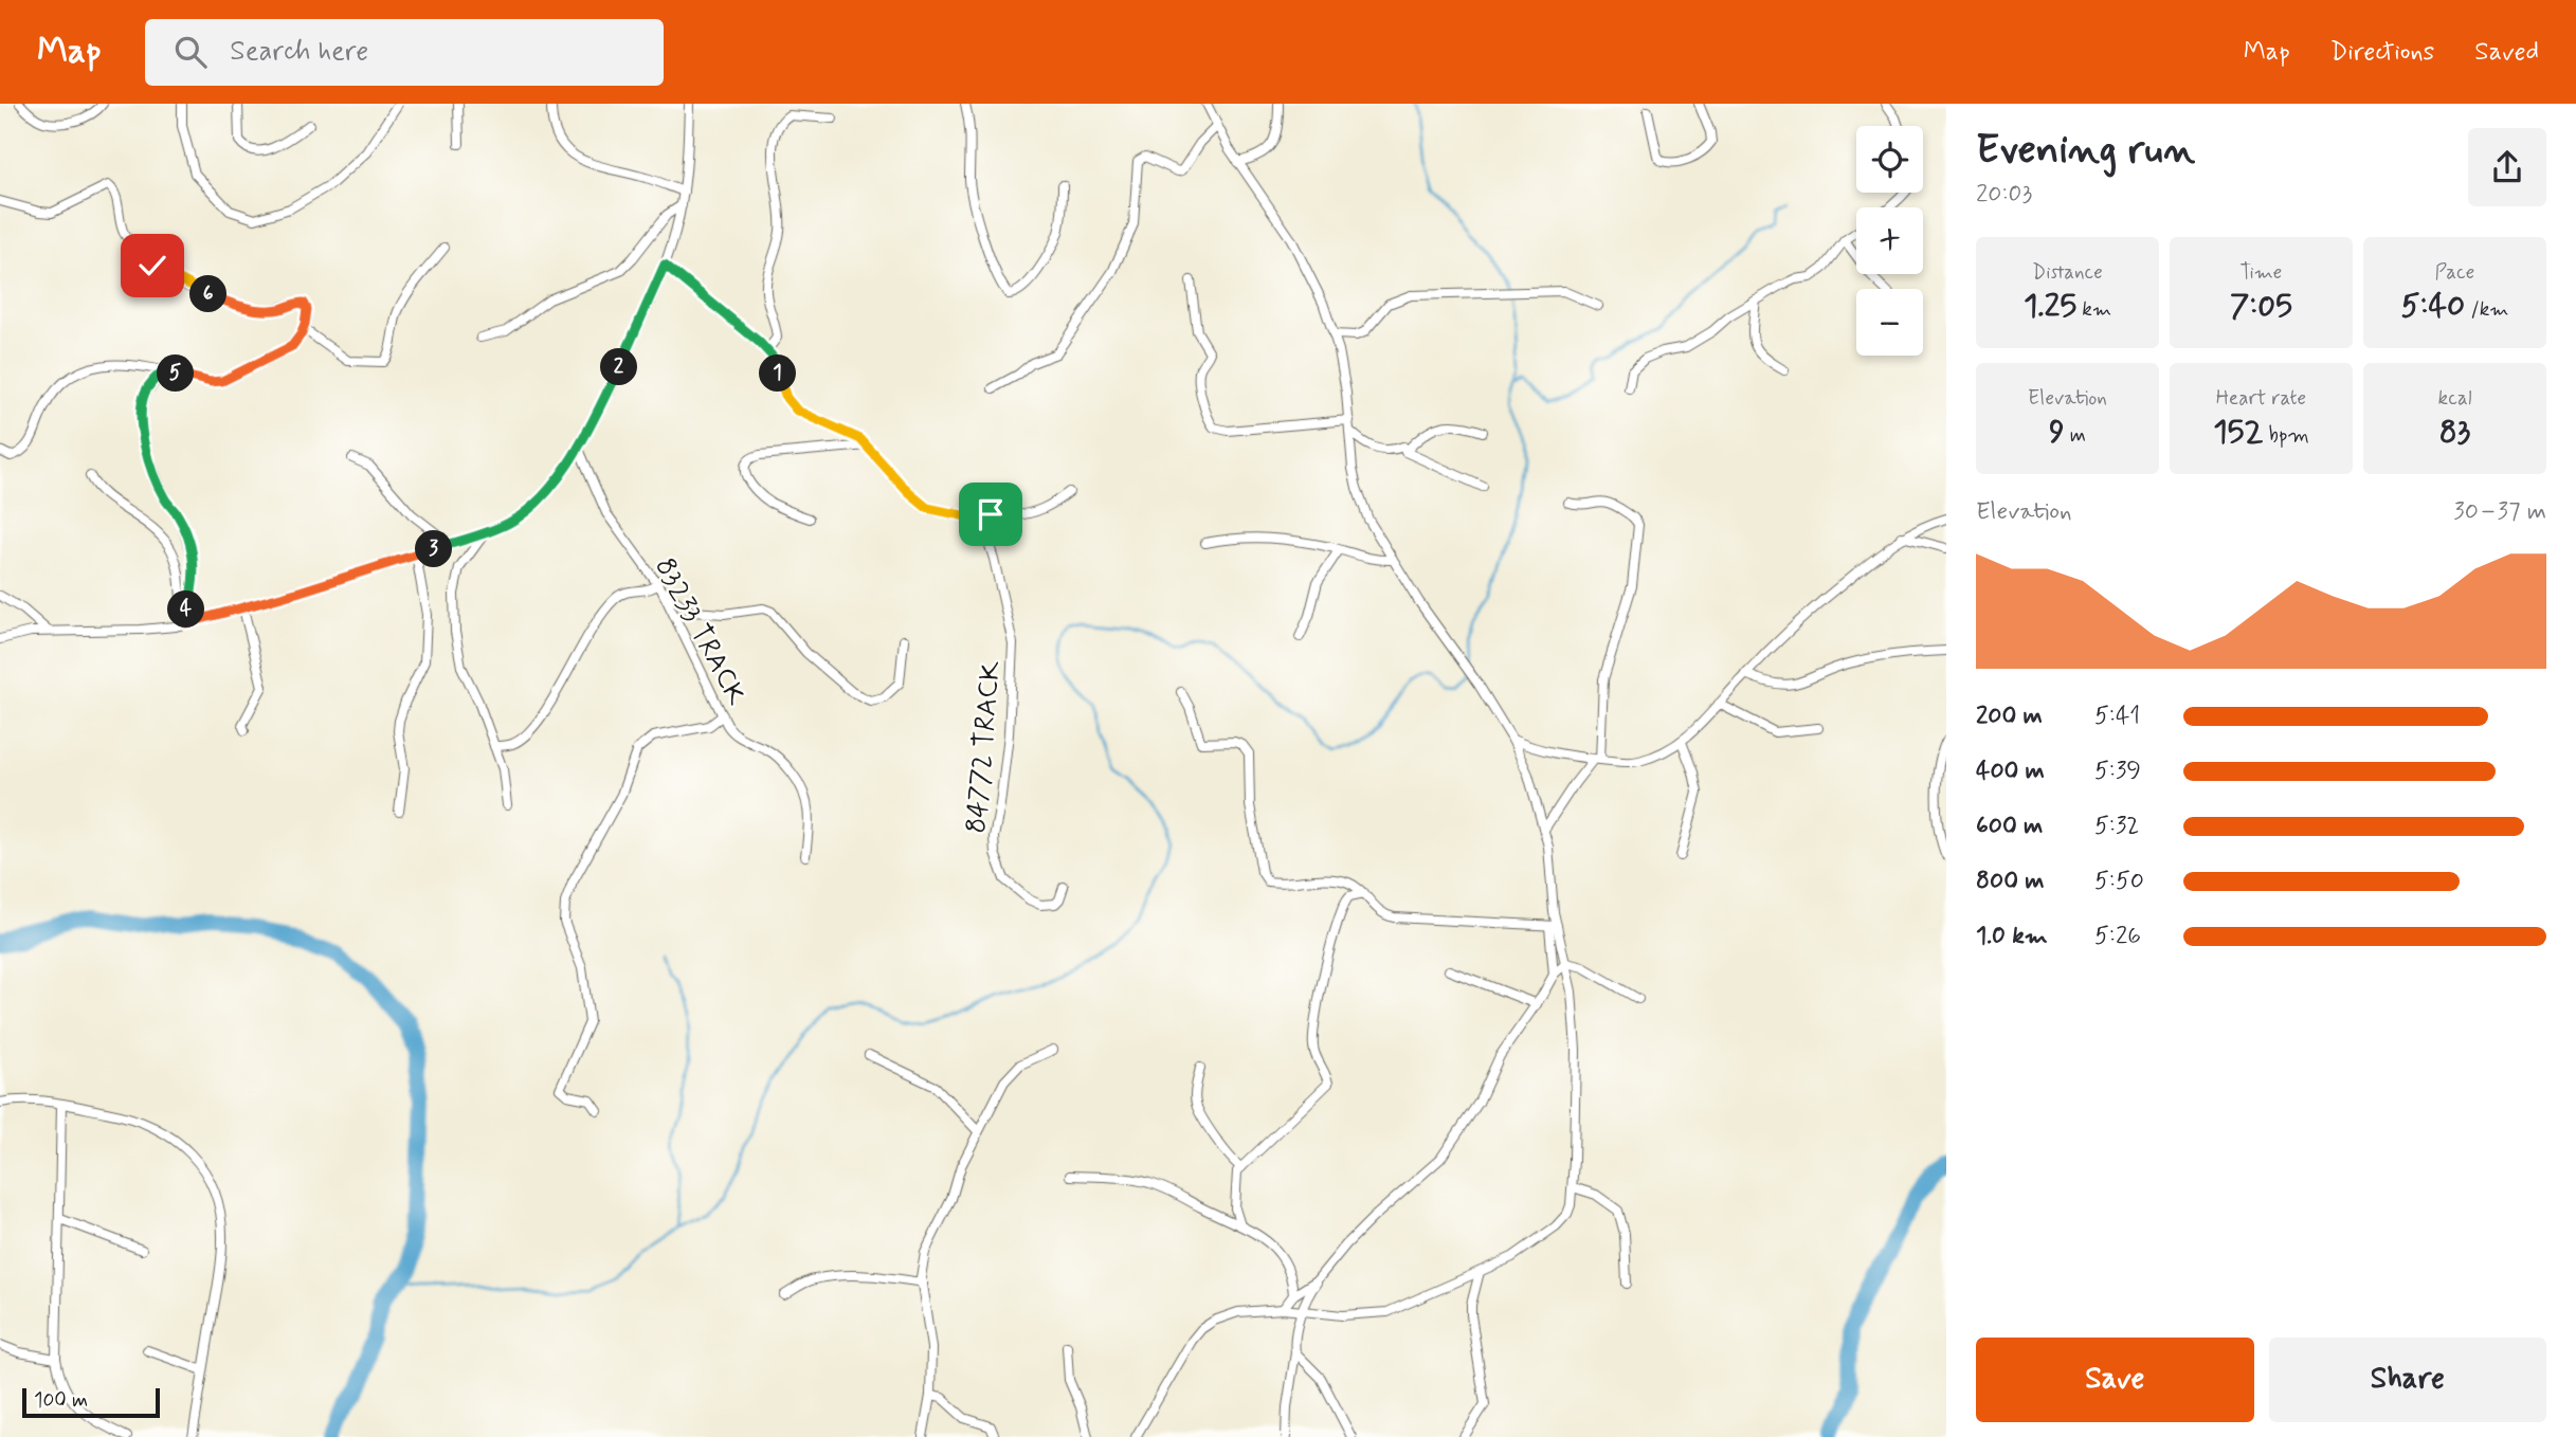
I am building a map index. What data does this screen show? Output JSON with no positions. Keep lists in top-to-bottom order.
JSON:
{
  "streets": {
    "street": ["83233 TRACK", "84772 TRACK"]
  },
  "scale_bar": "100 m",
  "page": {
    "header": "Map",
    "search": "Search here",
    "nav": ["Map", "Directions", "Saved"],
    "heading": ["Evening run", "20:03"],
    "map_buttons": ["+", "−"],
    "stats": [
      ["Distance", "1.25 km"],
      ["Time", "7:05"],
      ["Pace", "5:40 /km"],
      ["Elevation", "9 m"],
      ["Heart rate", "152 bpm"],
      ["kcal", "83"]
    ],
    "pins": [
      "6",
      "2",
      "1",
      "5",
      "3",
      "4"
    ],
    "chart": ["Elevation", "30–37 m"],
    "list": [
      {
        "name": "200 m",
        "note": "5:41"
      },
      {
        "name": "400 m",
        "note": "5:39"
      },
      {
        "name": "600 m",
        "note": "5:32"
      },
      {
        "name": "800 m",
        "note": "5:50"
      },
      {
        "name": "1.0 km",
        "note": "5:26"
      }
    ],
    "buttons": ["Save", "Share"],
    "scale": "100 m"
  }
}
